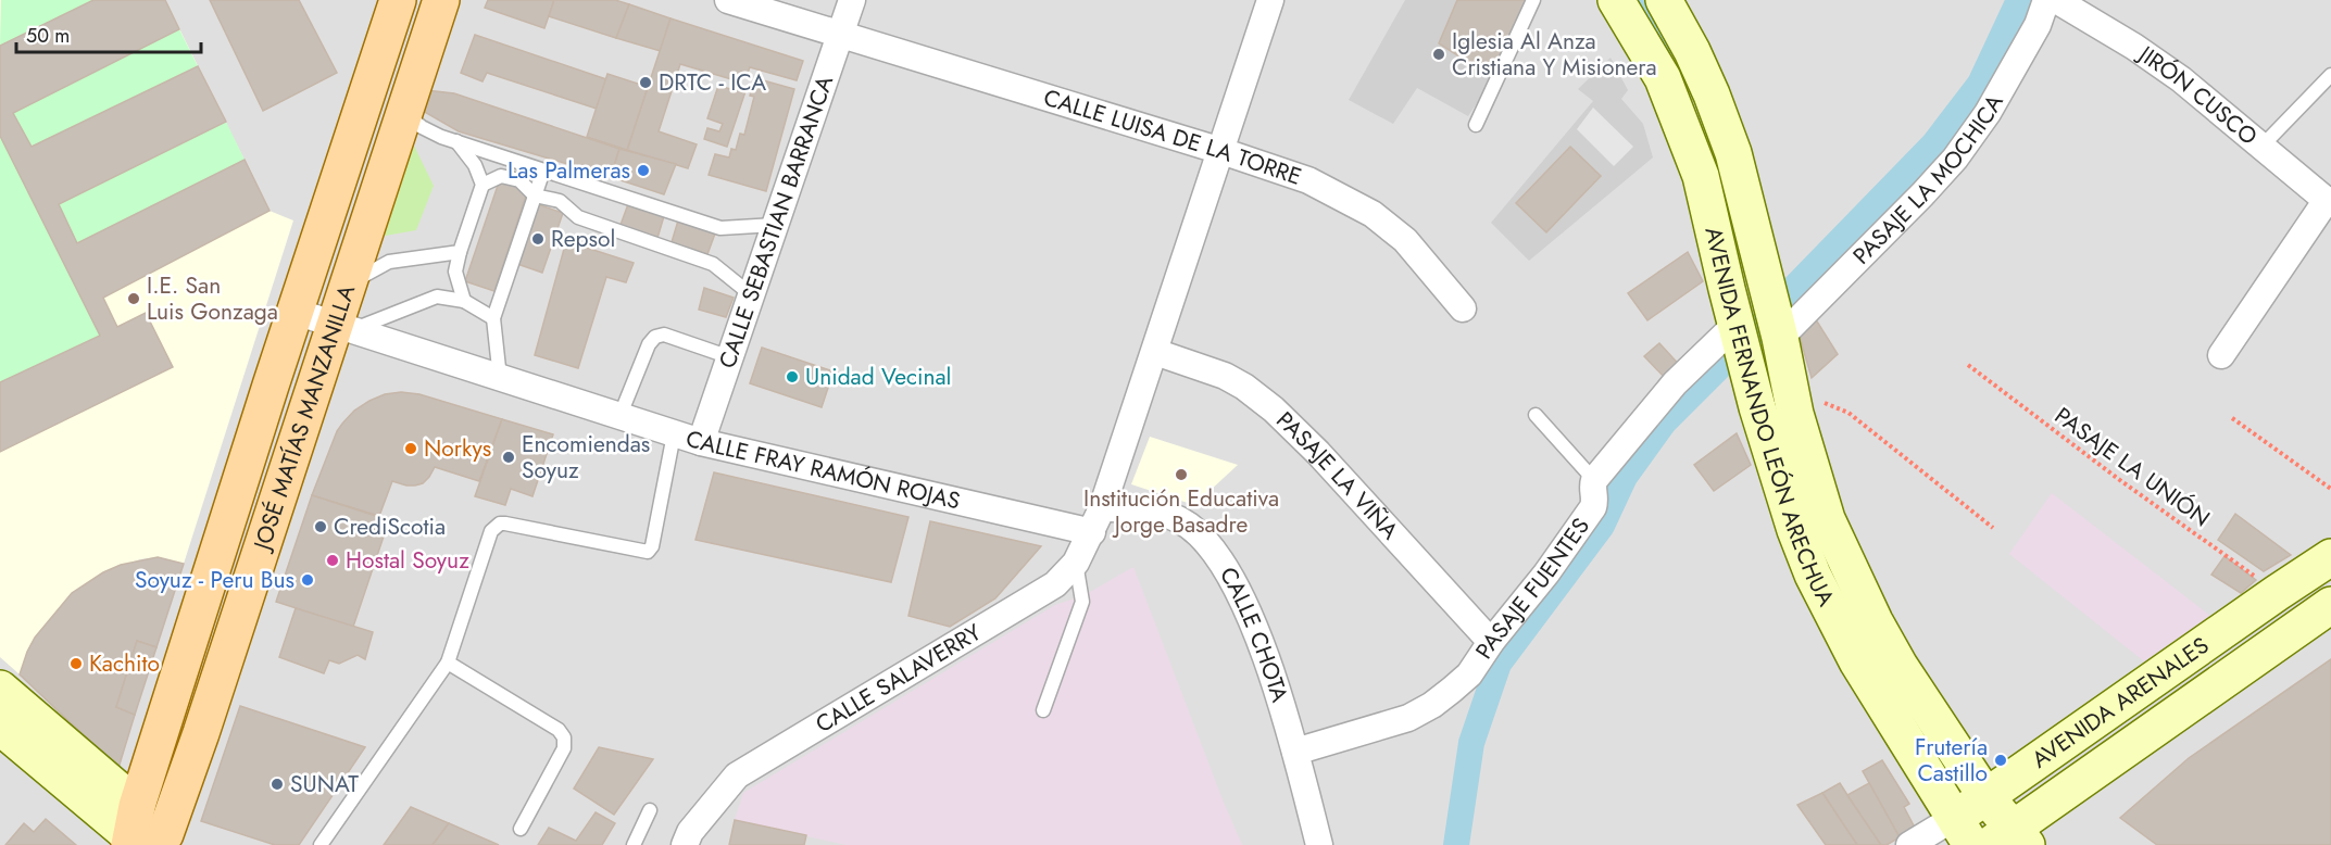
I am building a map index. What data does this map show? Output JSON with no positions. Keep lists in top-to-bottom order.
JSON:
{
  "streets": {
    "main road": ["AVENIDA FERNANDO LEÓN ARECHUA", "JOSÉ MATÍAS MANZANILLA", "AVENIDA ARENALES"],
    "street": [
      "JIRÓN CUSCO",
      "CALLE LUISA DE LA TORRE",
      "PASAJE LA MOCHICA",
      "CALLE SEBASTIAN BARRANCA",
      "CALLE FRAY RAMÓN ROJAS",
      "PASAJE LA VIÑA",
      "PASAJE FUENTES",
      "CALLE CHOTA",
      "CALLE SALAVERRY"
    ],
    "path": ["PASAJE LA UNIÓN"]
  },
  "crossings": [
    ["CALLE LUISA DE LA TORRE", "CALLE SEBASTIAN BARRANCA"],
    ["CALLE LUISA DE LA TORRE", "CALLE SALAVERRY"],
    ["PASAJE LA MOCHICA", "AVENIDA FERNANDO LEÓN ARECHUA"],
    ["CALLE SEBASTIAN BARRANCA", "CALLE FRAY RAMÓN ROJAS"],
    ["AVENIDA FERNANDO LEÓN ARECHUA", "AVENIDA ARENALES"],
    ["JOSÉ MATÍAS MANZANILLA", "CALLE FRAY RAMÓN ROJAS"],
    ["PASAJE LA UNIÓN", "AVENIDA ARENALES"],
    ["CALLE FRAY RAMÓN ROJAS", "CALLE SALAVERRY"],
    ["PASAJE LA VIÑA", "PASAJE FUENTES"],
    ["PASAJE LA VIÑA", "CALLE SALAVERRY"],
    ["PASAJE FUENTES", "CALLE CHOTA"],
    ["CALLE CHOTA", "CALLE SALAVERRY"]
  ],
  "places": [
    "Iglesia Al Anza Cristiana Y Misionera",
    "DRTC - ICA",
    "Las Palmeras",
    "Repsol",
    "I.E. San Luis Gonzaga",
    "Unidad Vecinal",
    "Norkys",
    "Encomiendas Soyuz",
    "Institución Educativa Jorge Basadre",
    "CrediScotia",
    "Hostal Soyuz",
    "Soyuz - Peru Bus",
    "Kachito",
    "Frutería Castillo",
    "SUNAT"
  ],
  "scale_bar": "50 m"
}
